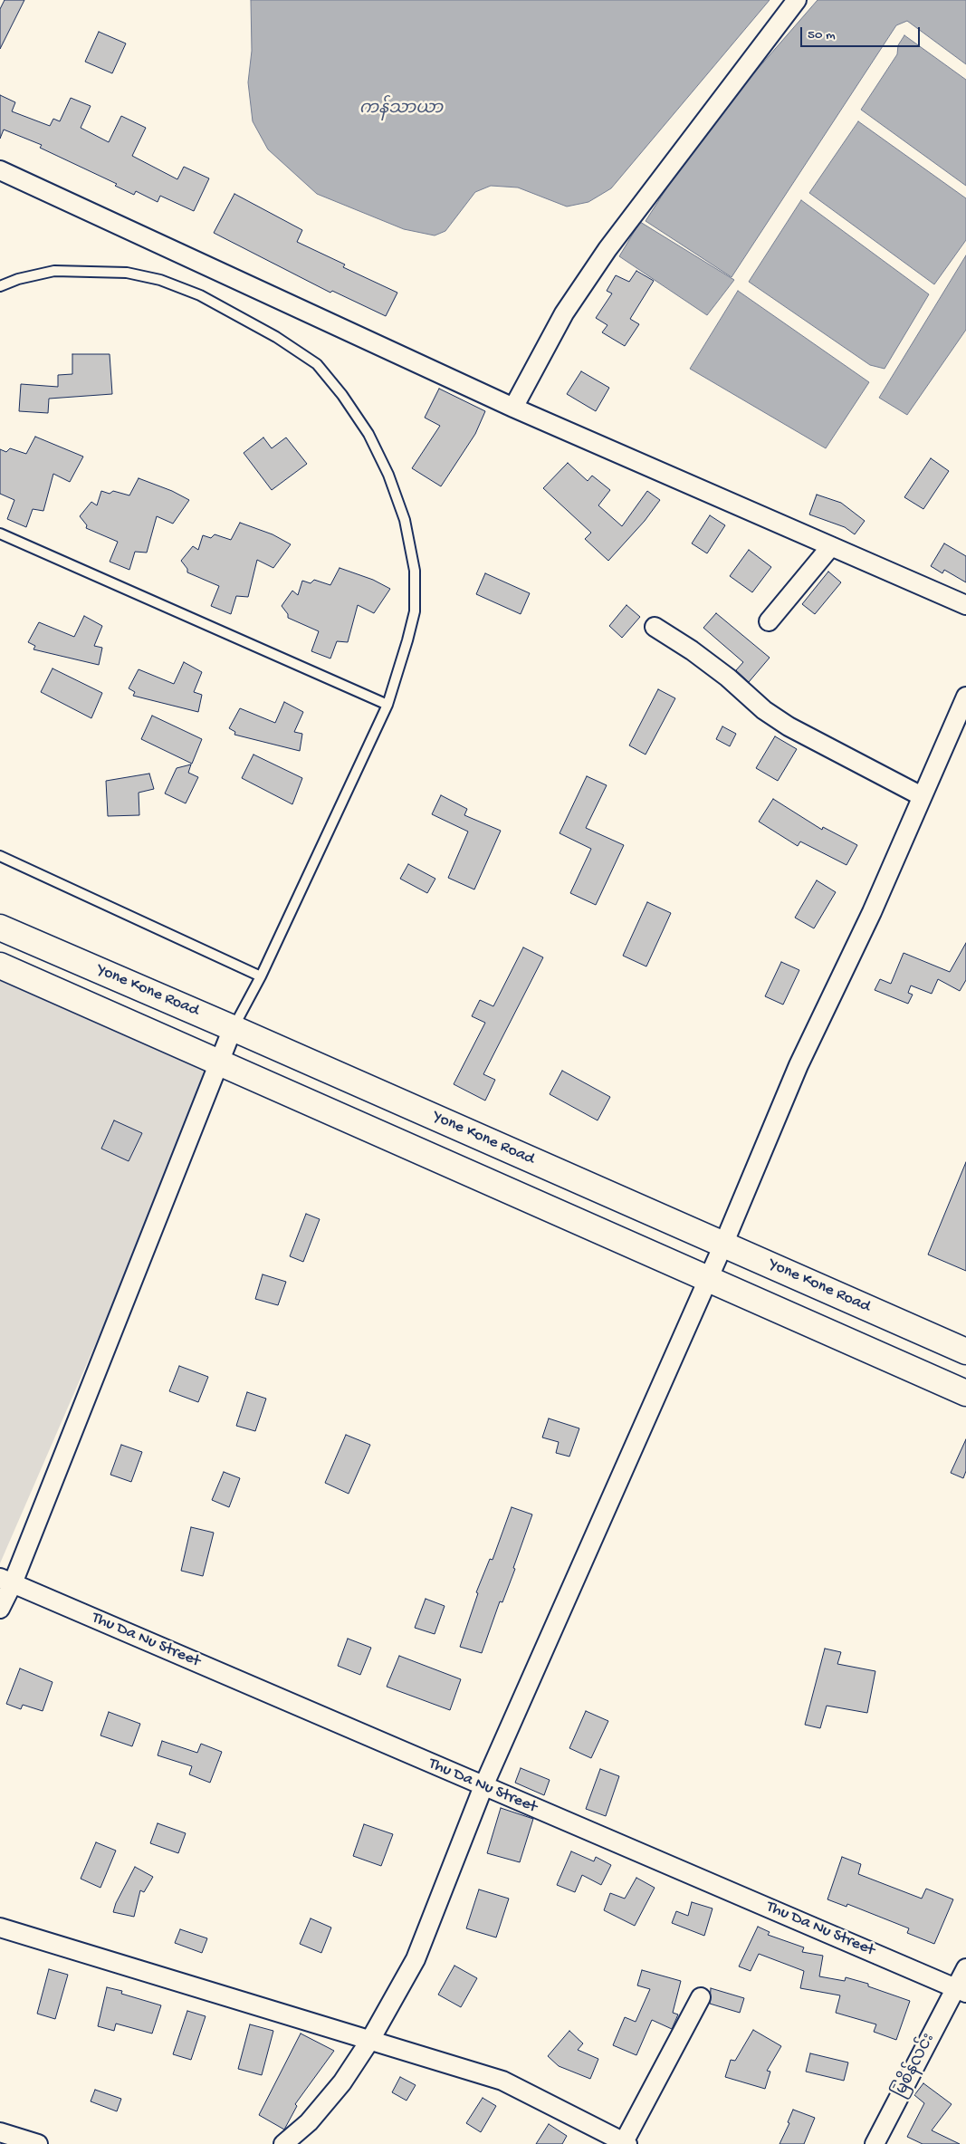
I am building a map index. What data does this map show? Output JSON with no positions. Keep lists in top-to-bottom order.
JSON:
{
  "streets": {
    "street": ["Yone Kone Road", "Thu Da Nu Street", "မြစိန်လင်း"]
  },
  "crossings": [
    ["Thu Da Nu Street", "မြစိန်လင်း"]
  ],
  "water": ["ကန်သာယာ"],
  "scale_bar": "50 m"
}
